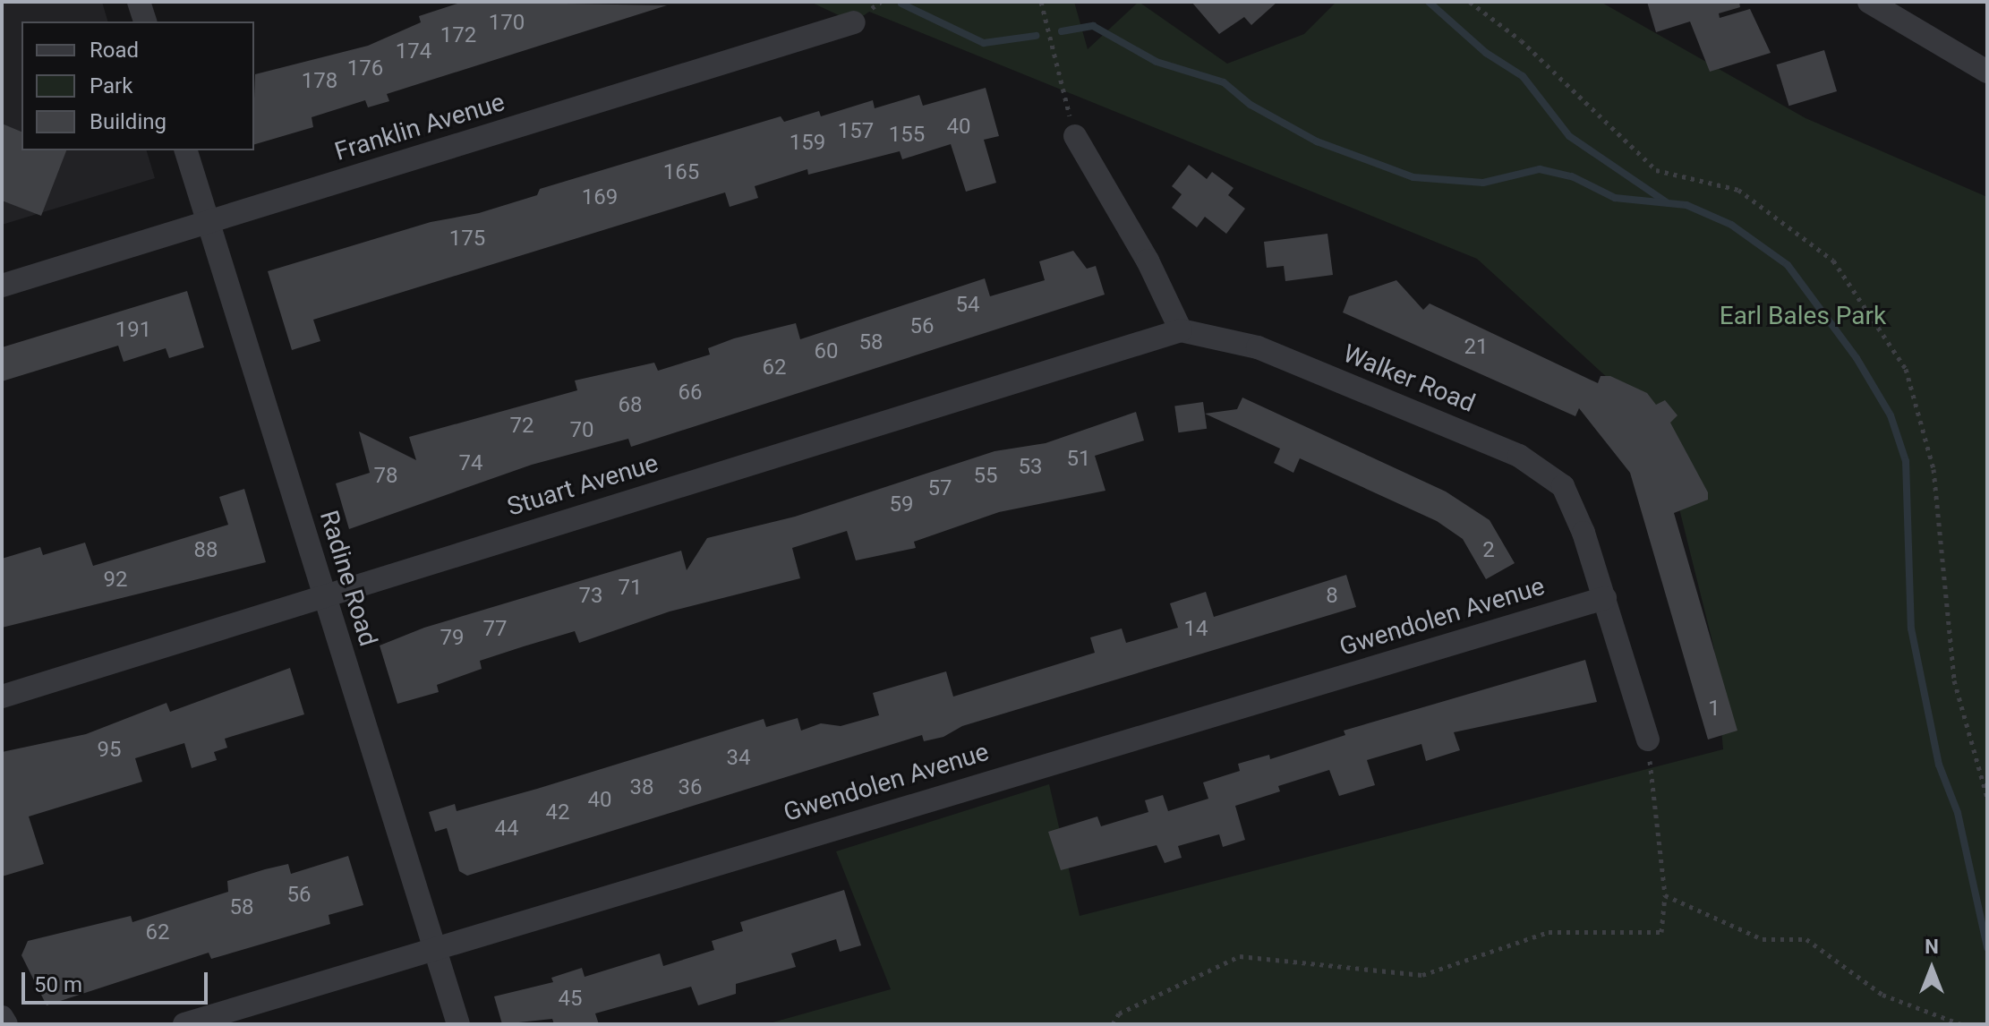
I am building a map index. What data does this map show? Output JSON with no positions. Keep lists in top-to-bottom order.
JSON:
{
  "streets": {
    "street": [
      "Franklin Avenue",
      "Walker Road",
      "Stuart Avenue",
      "Radine Road",
      "Gwendolen Avenue"
    ]
  },
  "crossings": [
    ["Franklin Avenue", "Radine Road"],
    ["Walker Road", "Stuart Avenue"],
    ["Walker Road", "Gwendolen Avenue"],
    ["Stuart Avenue", "Radine Road"],
    ["Radine Road", "Gwendolen Avenue"]
  ],
  "parks": ["Earl Bales Park"],
  "house_numbers": [
    "170",
    "172",
    "174",
    "176",
    "178",
    "40",
    "157",
    "155",
    "159",
    "165",
    "169",
    "175",
    "54",
    "56",
    "191",
    "58",
    "21",
    "60",
    "62",
    "66",
    "68",
    "72",
    "70",
    "51",
    "74",
    "53",
    "78",
    "55",
    "57",
    "59",
    "88",
    "2",
    "92",
    "71",
    "73",
    "8",
    "77",
    "14",
    "79",
    "1",
    "95",
    "34",
    "38",
    "36",
    "40",
    "42",
    "44",
    "56",
    "58",
    "62",
    "45"
  ],
  "legend": ["Road", "Park", "Building"],
  "scale_bar": "50 m",
  "north": "top"
}
